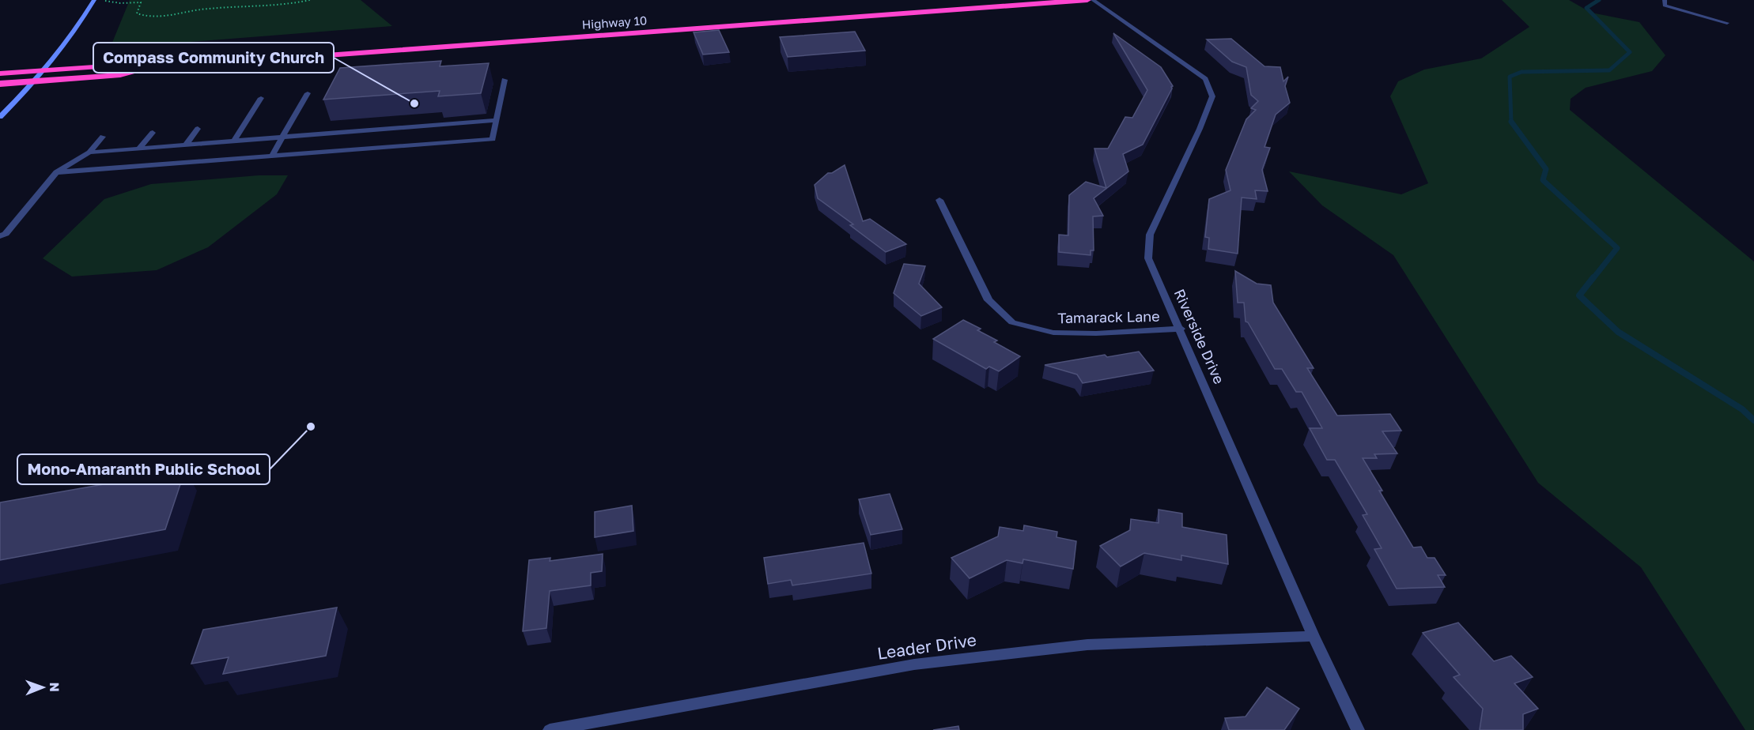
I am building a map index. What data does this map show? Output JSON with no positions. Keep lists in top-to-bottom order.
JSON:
{
  "streets": {
    "highway": ["Highway 10"],
    "street": ["Tamarack Lane", "Riverside Drive", "Leader Drive"]
  },
  "crossings": [
    ["Tamarack Lane", "Riverside Drive"],
    ["Riverside Drive", "Leader Drive"]
  ],
  "places": ["Compass Community Church", "Mono-Amaranth Public School"],
  "north": "right"
}
